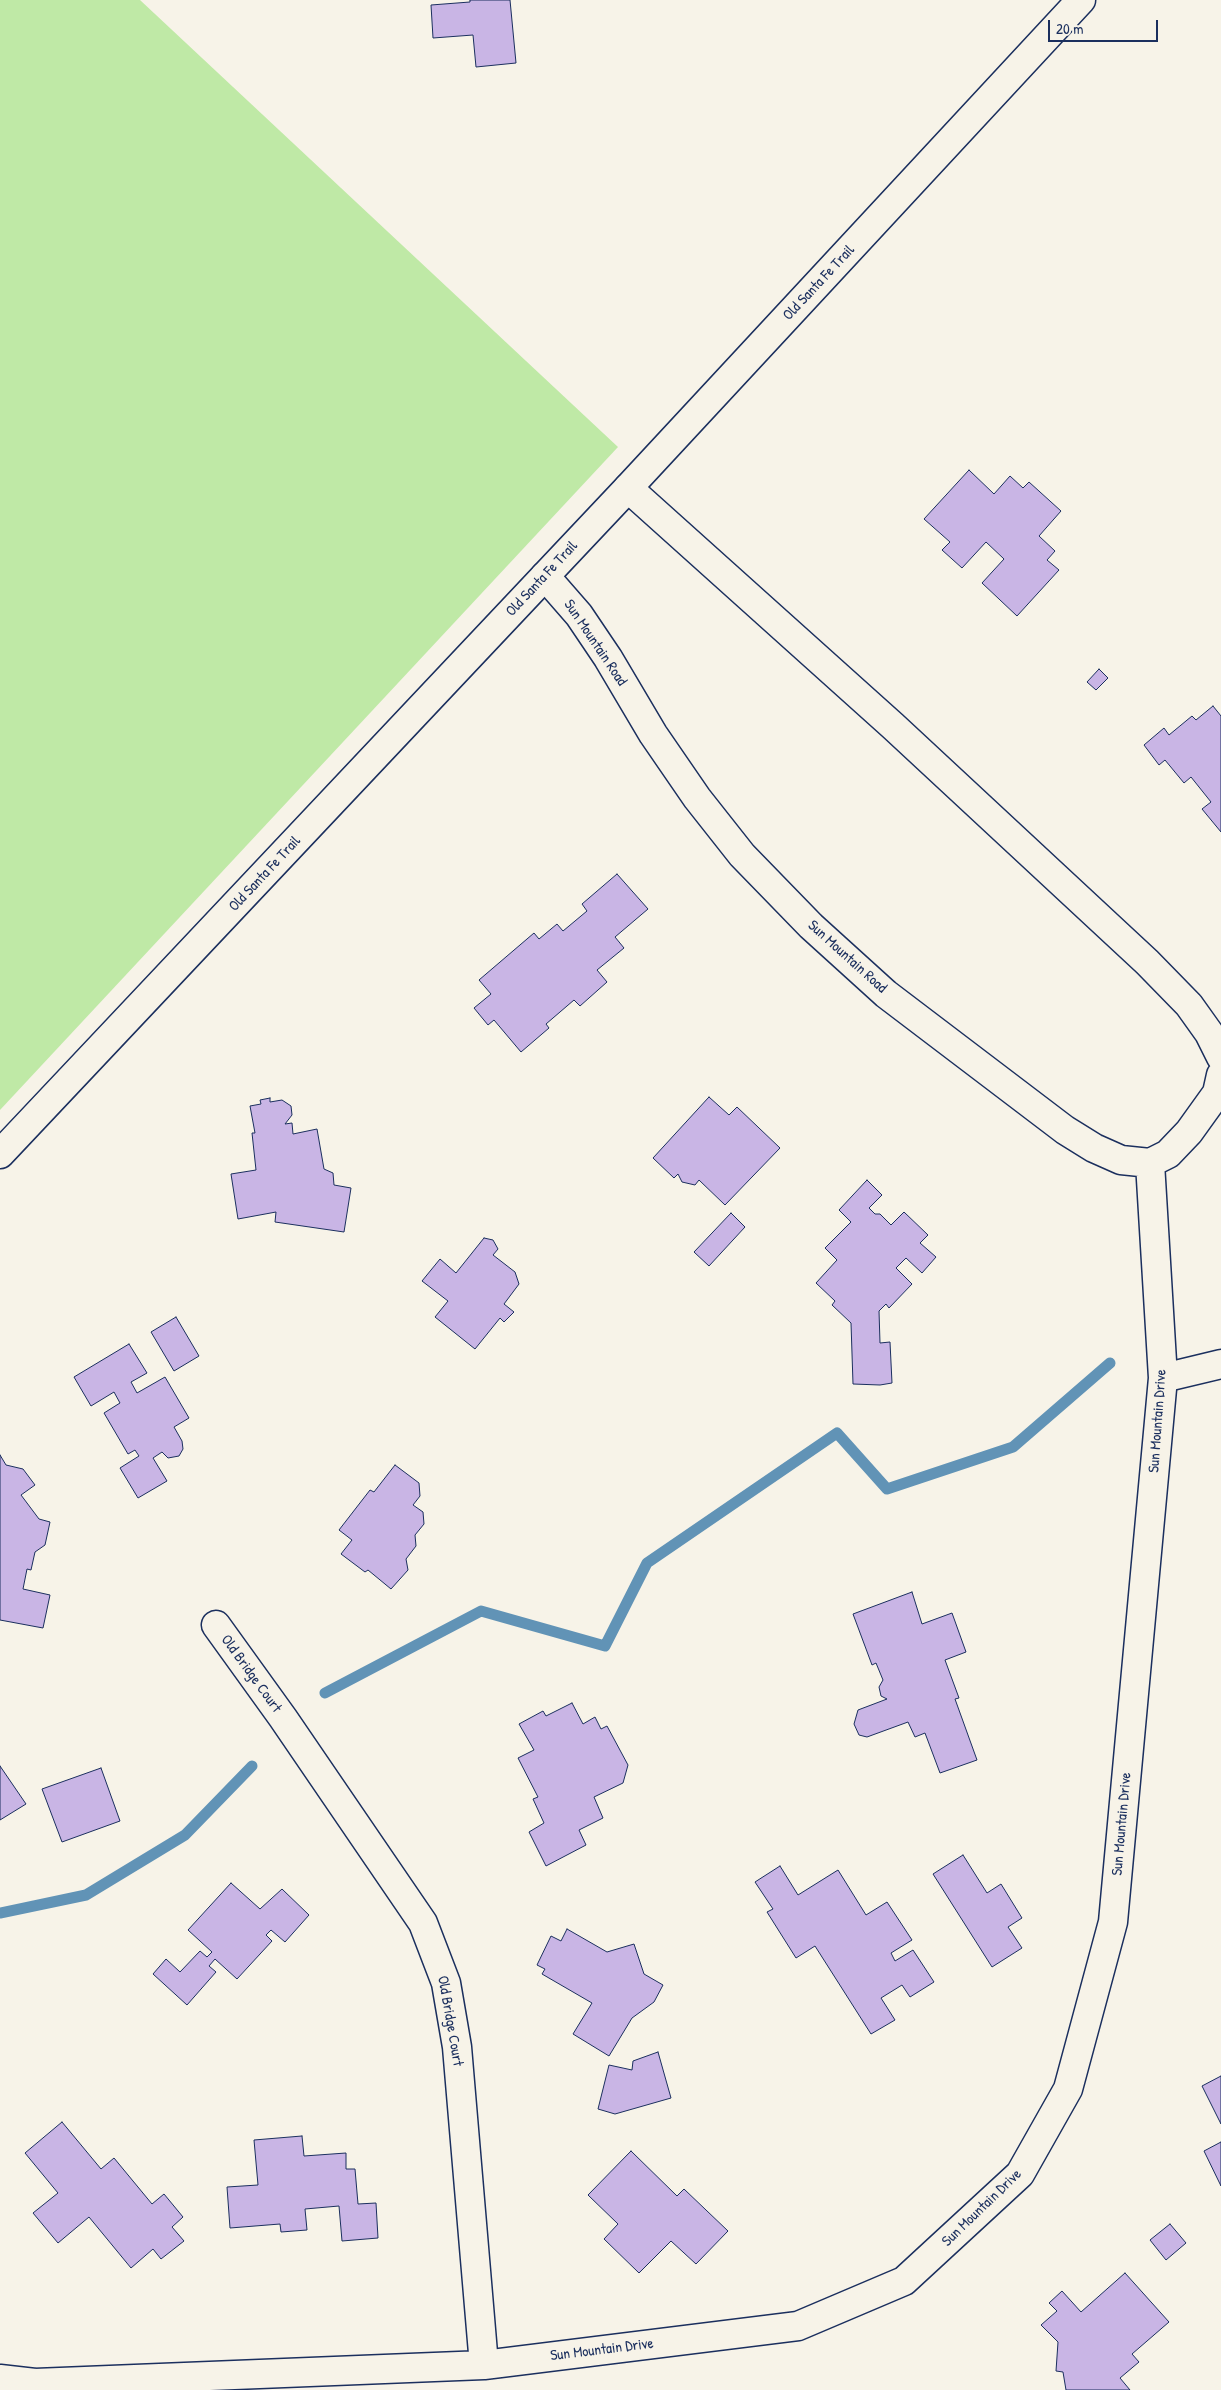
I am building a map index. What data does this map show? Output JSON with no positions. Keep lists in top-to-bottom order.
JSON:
{
  "streets": {
    "street": [
      "Old Santa Fe Trail",
      "Sun Mountain Road",
      "Sun Mountain Drive",
      "Old Bridge Court"
    ]
  },
  "crossings": [
    ["Old Santa Fe Trail", "Sun Mountain Road"],
    ["Sun Mountain Road", "Sun Mountain Drive"],
    ["Sun Mountain Drive", "Old Bridge Court"]
  ],
  "scale_bar": "20 m"
}
